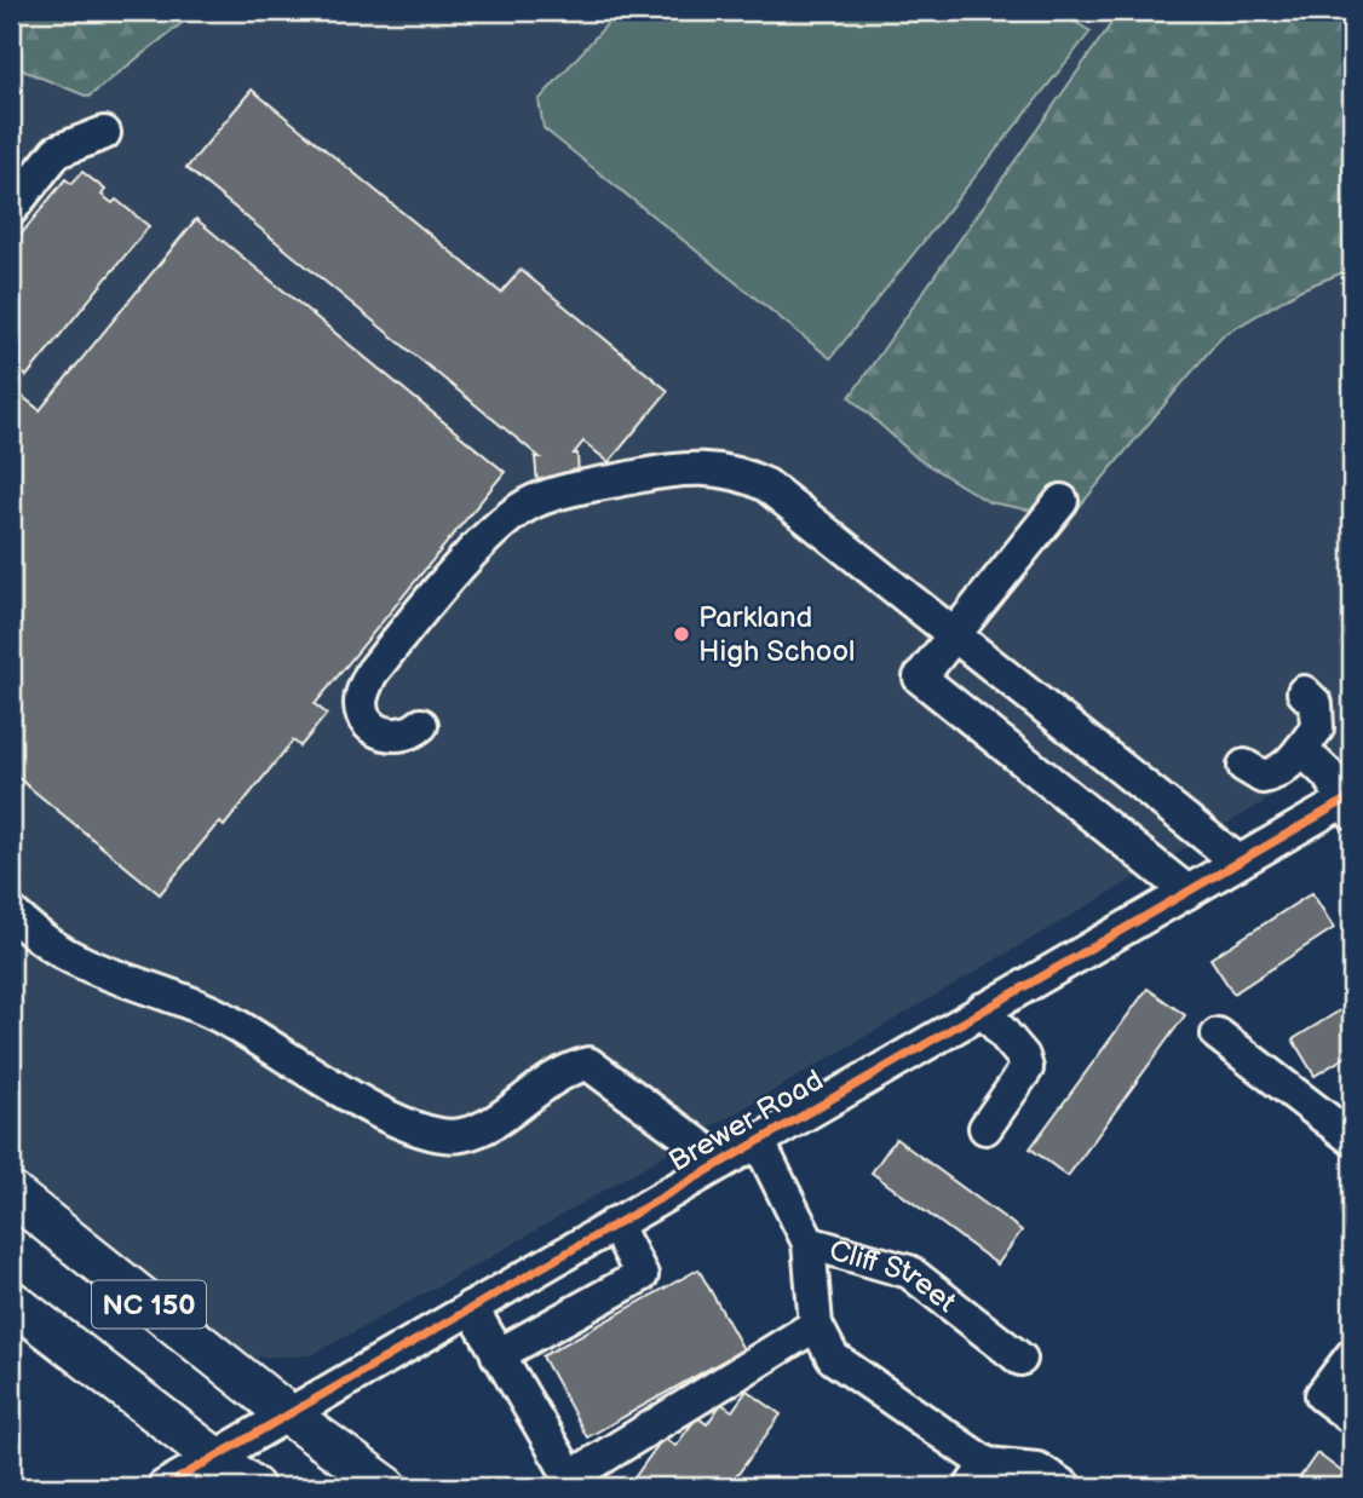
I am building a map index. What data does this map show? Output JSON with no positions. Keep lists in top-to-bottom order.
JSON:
{
  "streets": {
    "main road": ["NC 150"],
    "street": ["Brewer Road", "Cliff Street"]
  },
  "crossings": [
    ["Brewer Road", "Cliff Street"],
    ["Brewer Road", "NC 150"]
  ],
  "places": ["Parkland High School"]
}
